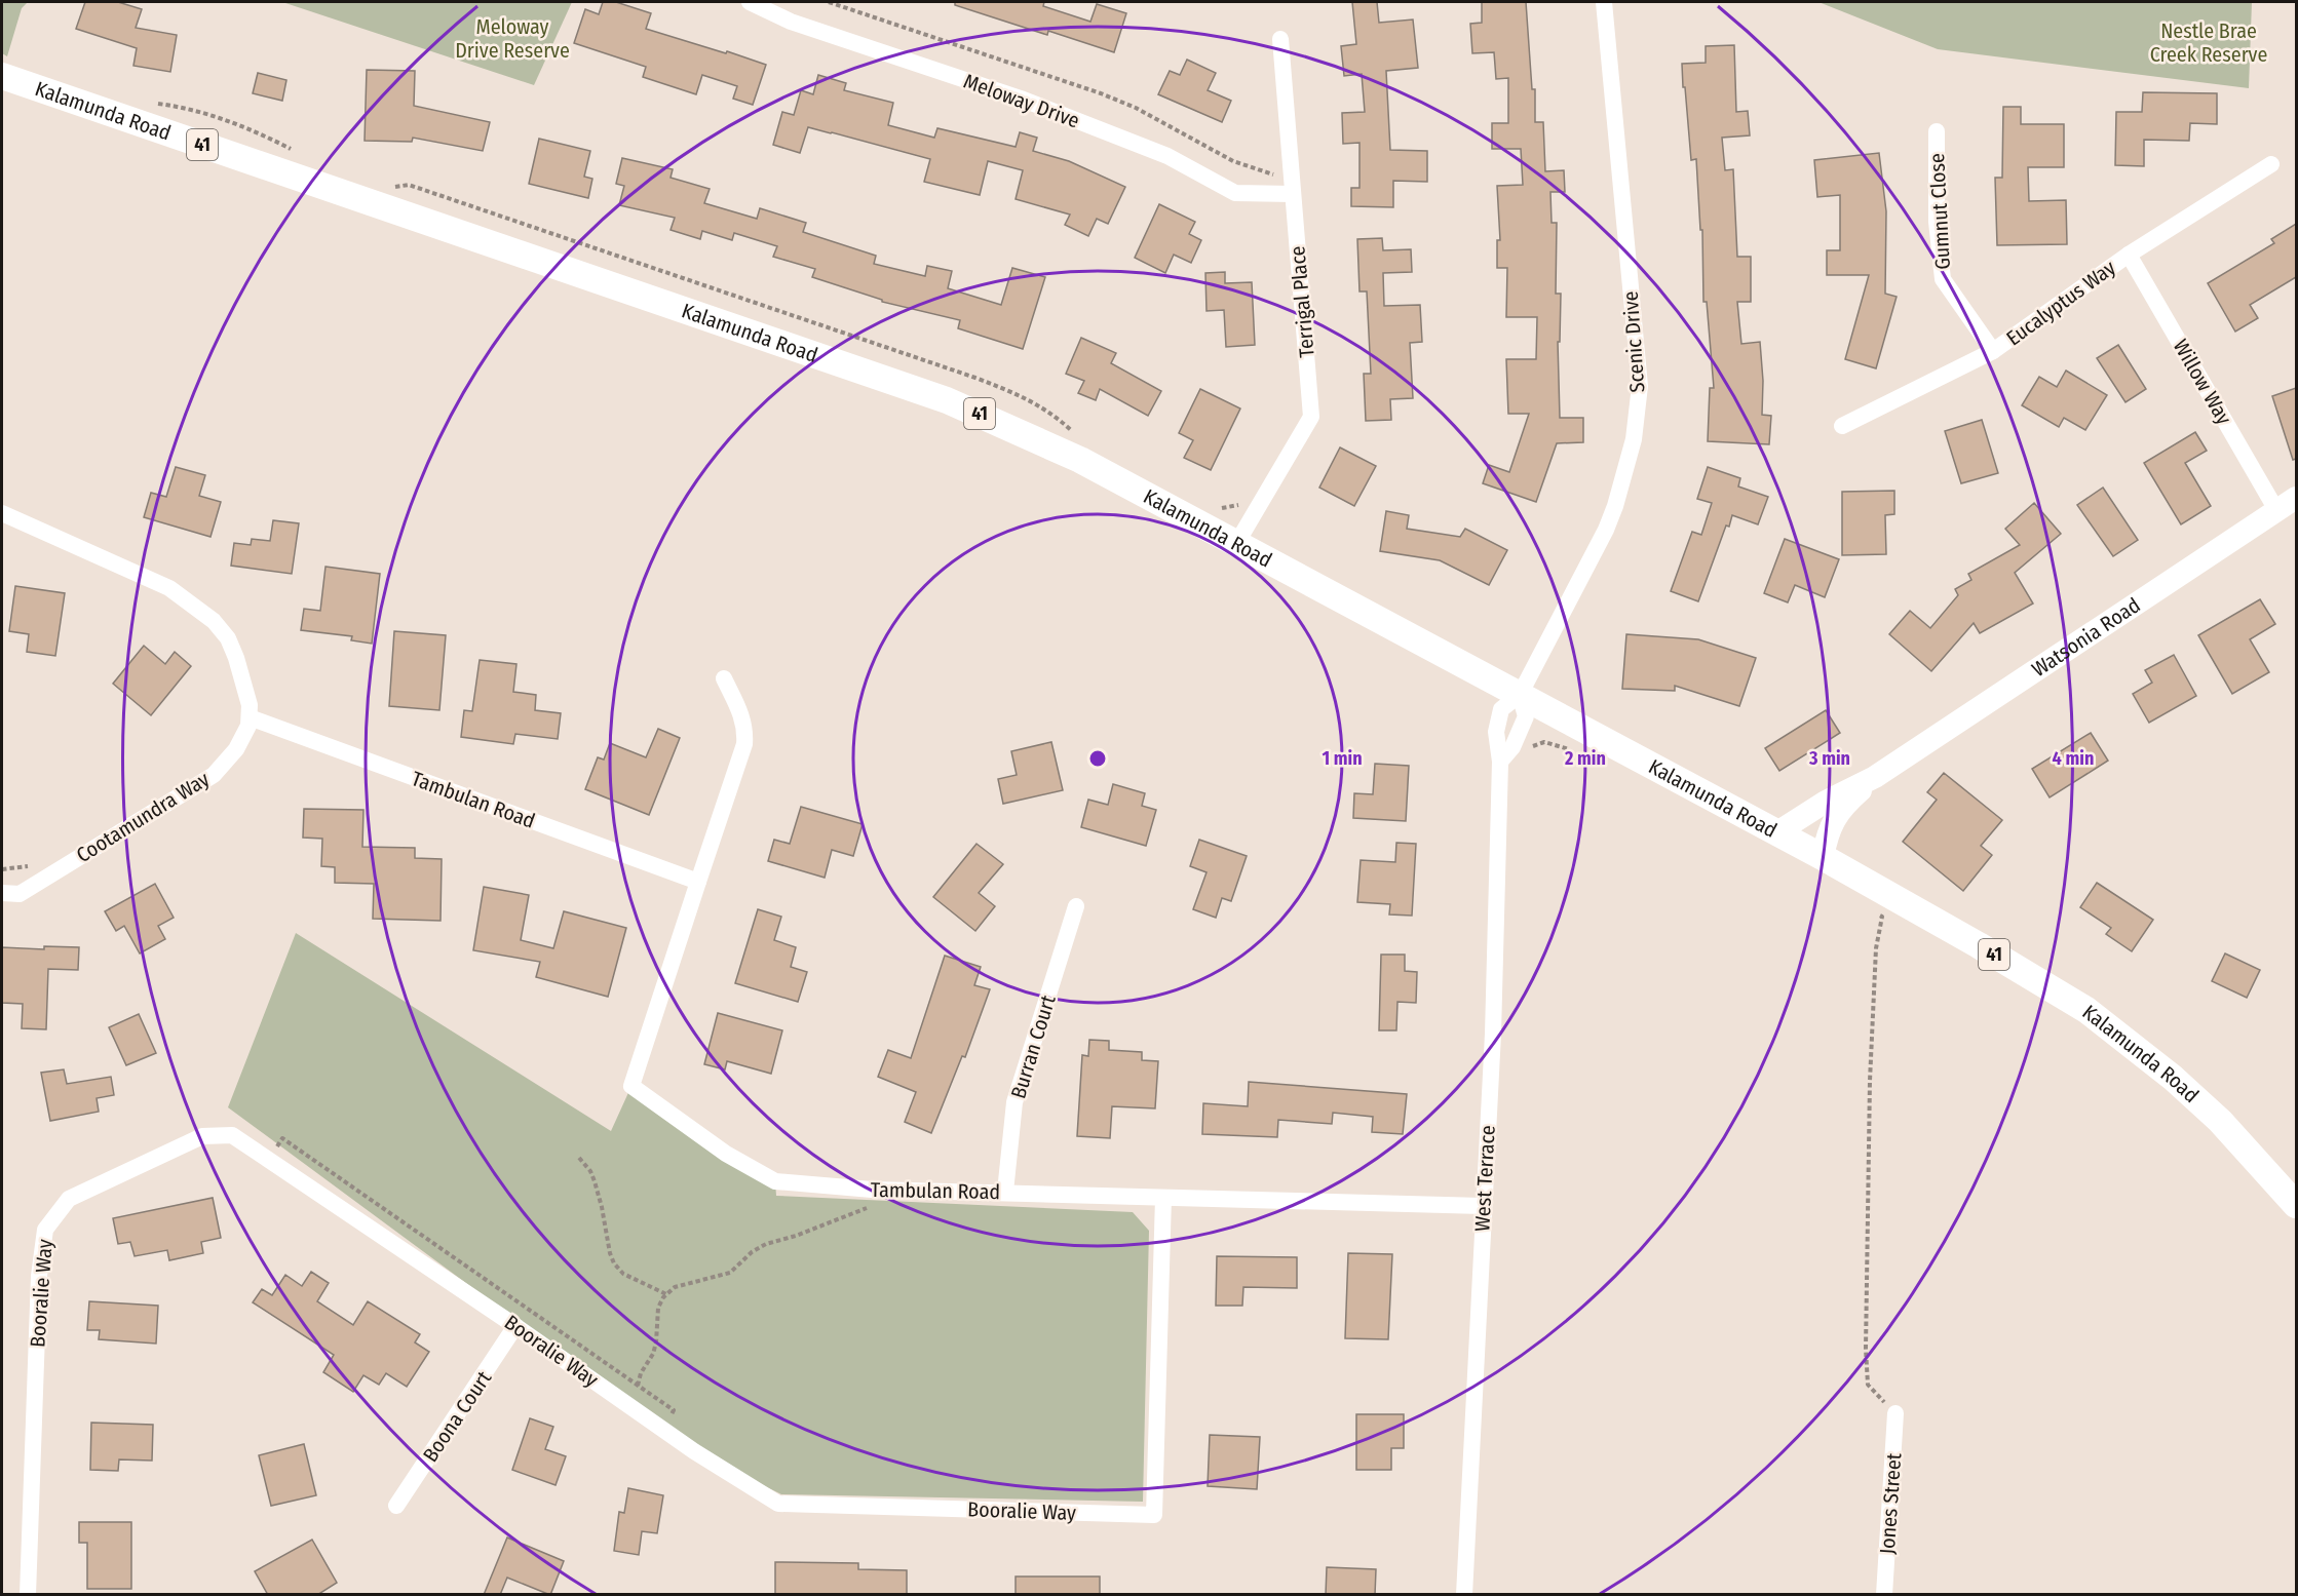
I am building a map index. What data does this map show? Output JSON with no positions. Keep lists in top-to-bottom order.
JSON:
{
  "streets": {
    "main road": ["Kalamunda Road", "41"],
    "street": [
      "Meloway Drive",
      "Gumnut Close",
      "Terrigal Place",
      "Eucalyptus Way",
      "Scenic Drive",
      "Willow Way",
      "Watsonia Road",
      "Tambulan Road",
      "Cootamundra Way",
      "Burran Court",
      "West Terrace",
      "Booralie Way",
      "Boona Court",
      "Jones Street"
    ]
  },
  "crossings": [
    ["Meloway Drive", "Terrigal Place"],
    ["Kalamunda Road", "Terrigal Place"],
    ["Kalamunda Road", "Scenic Drive"],
    ["Kalamunda Road", "Watsonia Road"],
    ["Kalamunda Road", "West Terrace"],
    ["Gumnut Close", "Eucalyptus Way"],
    ["Eucalyptus Way", "Willow Way"],
    ["Scenic Drive", "West Terrace"],
    ["Willow Way", "Watsonia Road"],
    ["Tambulan Road", "Cootamundra Way"],
    ["Tambulan Road", "Burran Court"],
    ["Tambulan Road", "West Terrace"],
    ["Tambulan Road", "Booralie Way"],
    ["Booralie Way", "Boona Court"]
  ],
  "parks": ["Meloway Drive Reserve", "Nestle Brae Creek Reserve"],
  "rings": [
    "1 min",
    "2 min",
    "3 min",
    "4 min"
  ]
}
